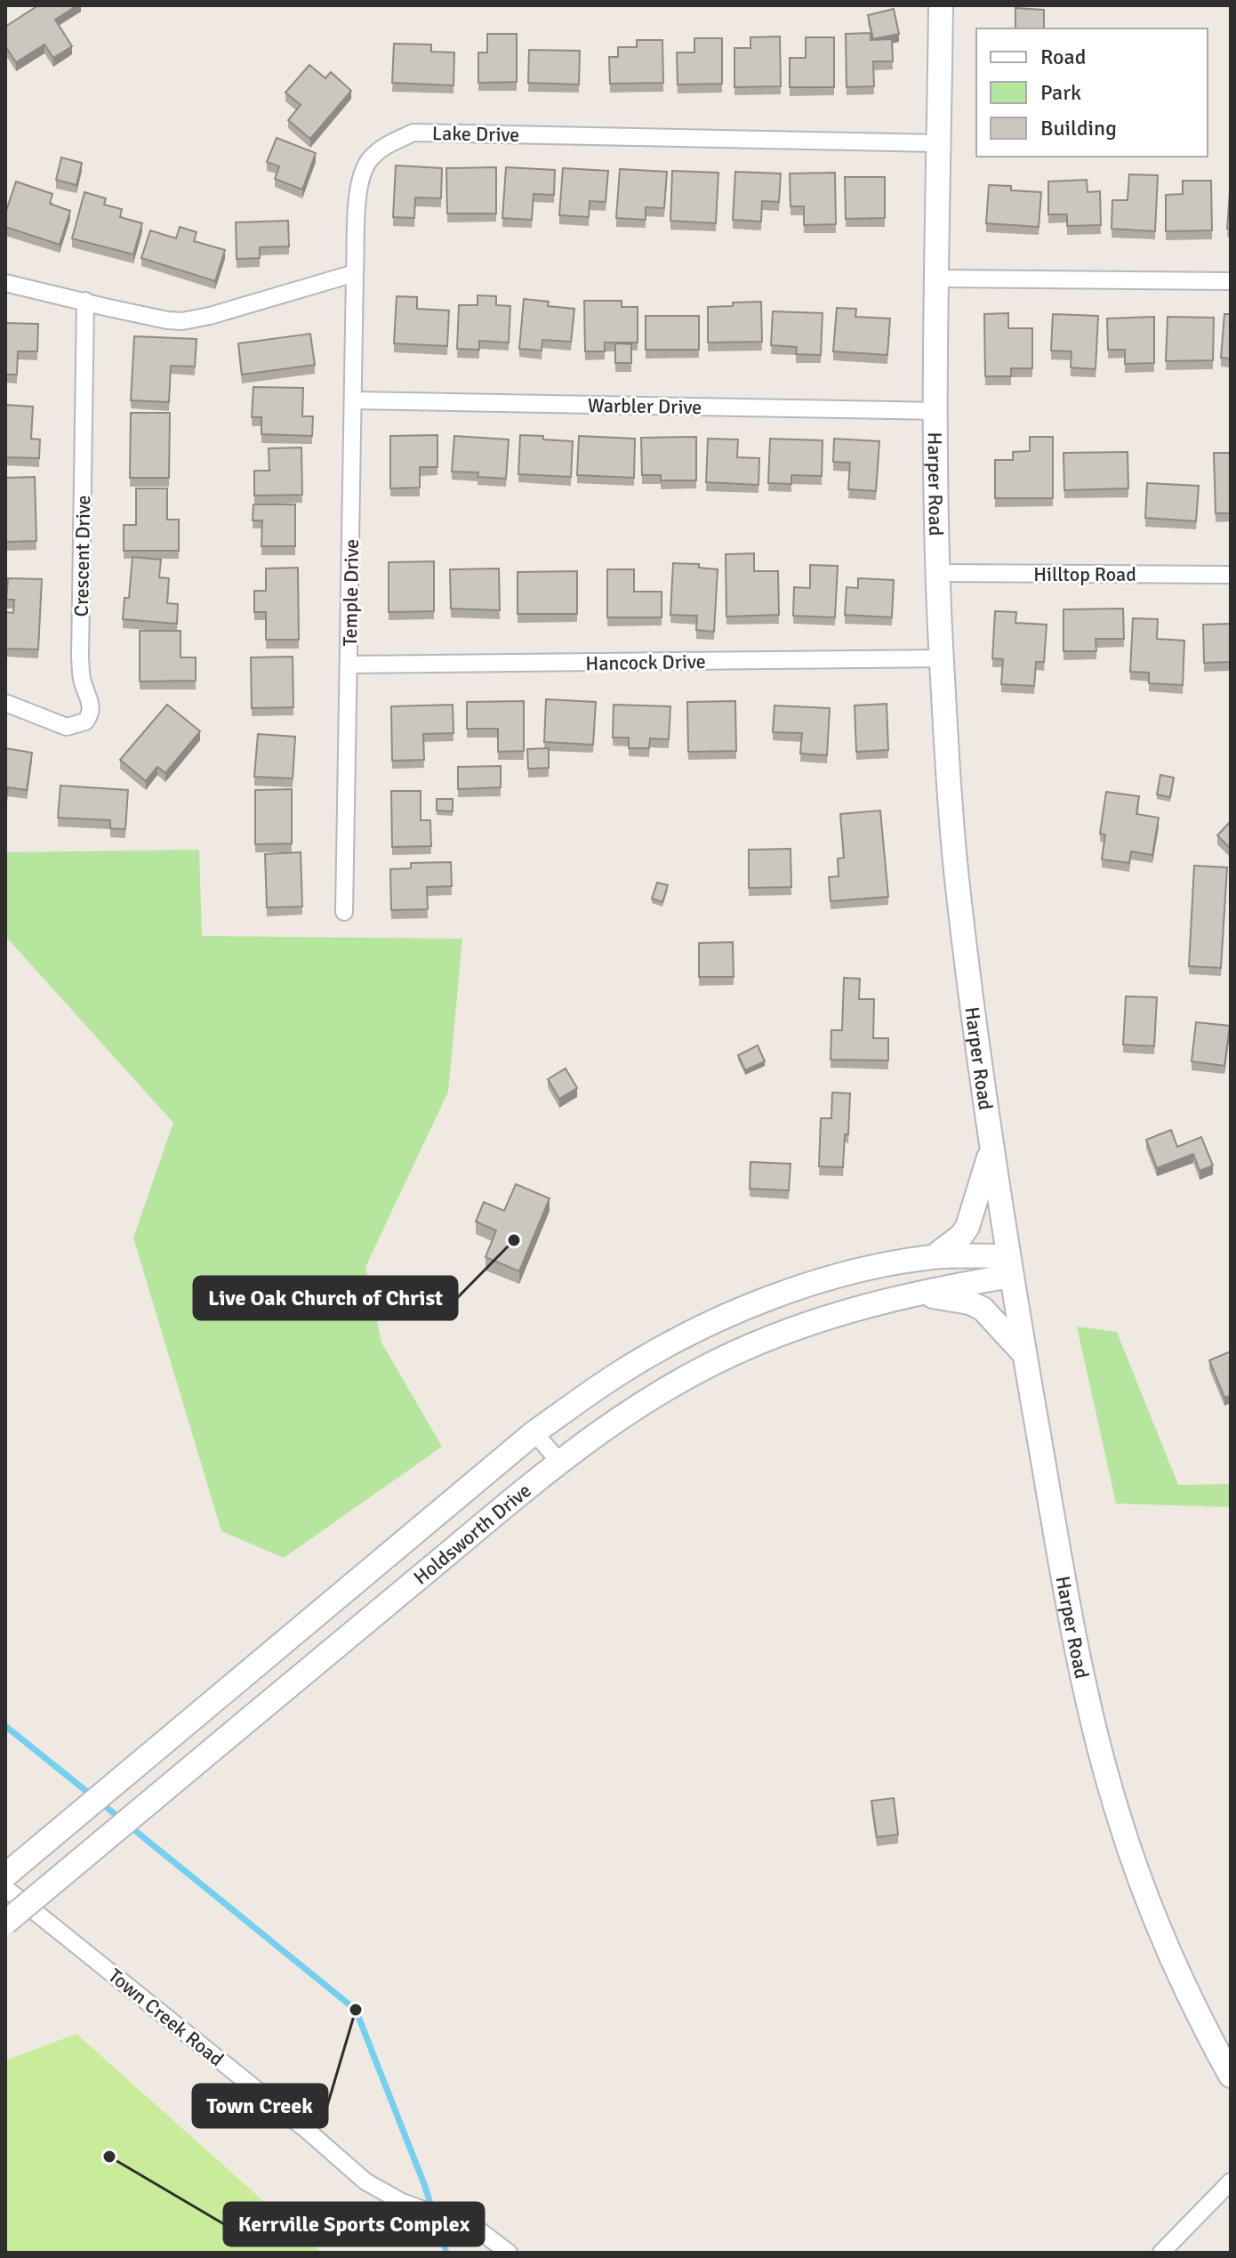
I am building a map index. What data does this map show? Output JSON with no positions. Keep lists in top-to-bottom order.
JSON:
{
  "streets": {
    "main road": ["Harper Road", "Holdsworth Drive"],
    "street": [
      "Lake Drive",
      "Warbler Drive",
      "Crescent Drive",
      "Hilltop Road",
      "Temple Drive",
      "Hancock Drive",
      "Town Creek Road"
    ]
  },
  "crossings": [
    ["Lake Drive", "Harper Road"],
    ["Lake Drive", "Temple Drive"],
    ["Warbler Drive", "Harper Road"],
    ["Warbler Drive", "Temple Drive"],
    ["Harper Road", "Hilltop Road"],
    ["Harper Road", "Hancock Drive"],
    ["Harper Road", "Holdsworth Drive"],
    ["Temple Drive", "Hancock Drive"]
  ],
  "places": ["Live Oak Church of Christ", "Town Creek", "Kerrville Sports Complex"],
  "legend": ["Road", "Park", "Building"]
}
